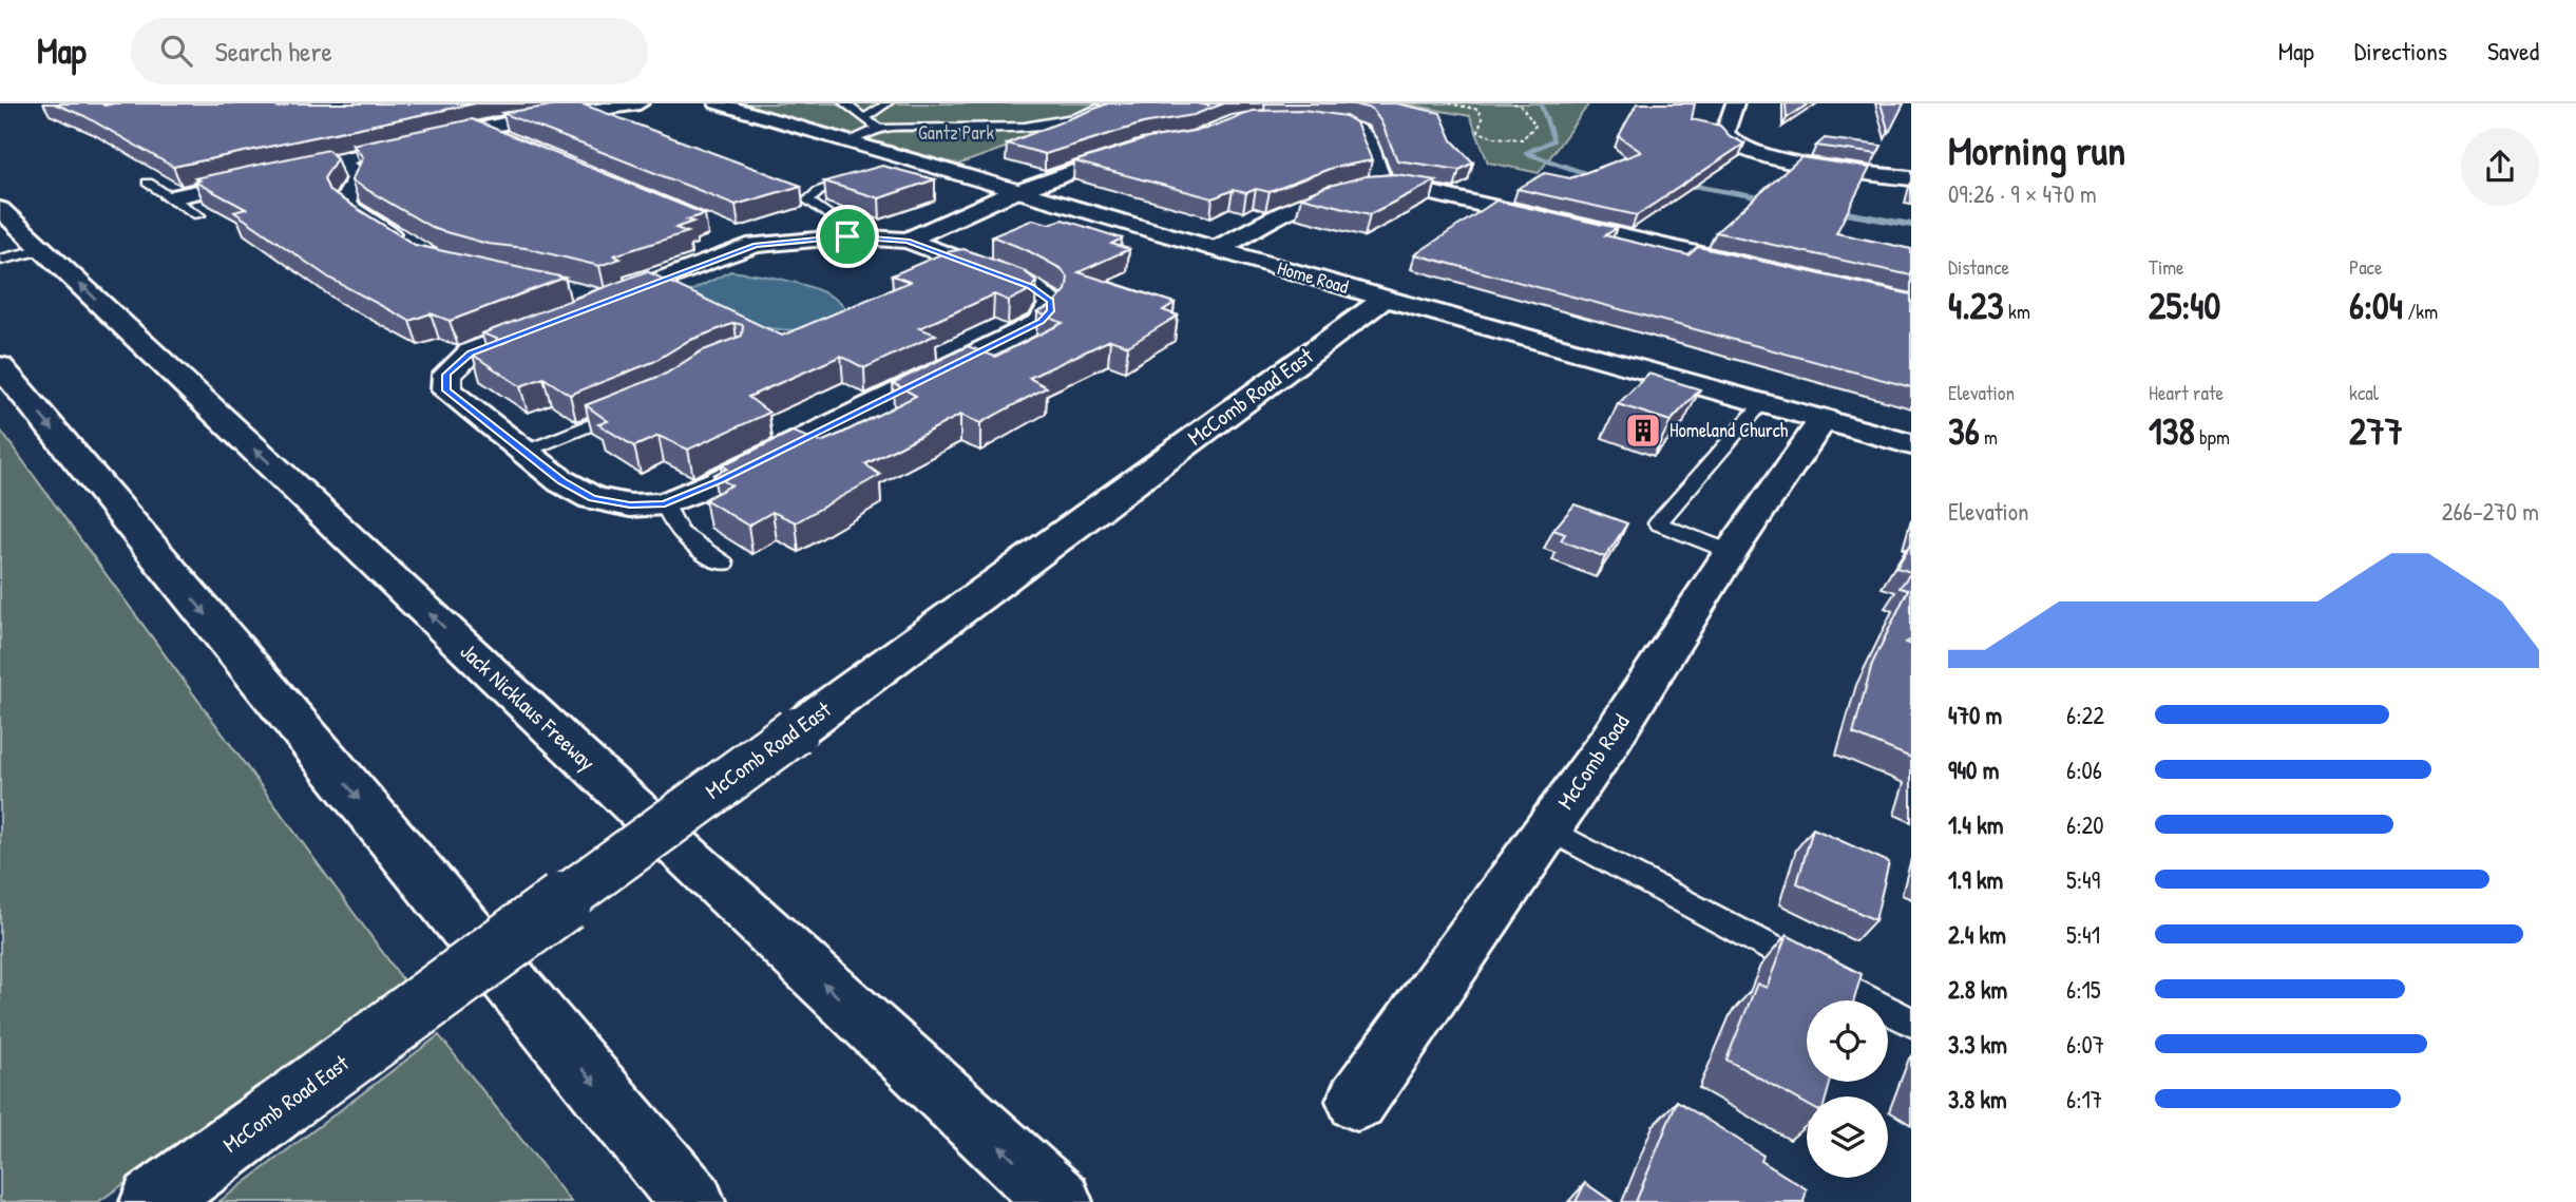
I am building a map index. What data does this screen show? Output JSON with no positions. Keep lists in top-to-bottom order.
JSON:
{
  "streets": {
    "main road": [
      "Home Road",
      "McComb Road East",
      "Jack Nicklaus Freeway",
      "McComb Road"
    ]
  },
  "crossings": [
    ["Home Road", "McComb Road East"],
    ["Home Road", "McComb Road"]
  ],
  "parks": ["Gantz Park"],
  "places": {
    "building": ["Homeland Church"]
  },
  "page": {
    "header": "Map",
    "search": "Search here",
    "nav": ["Map", "Directions", "Saved"],
    "heading": ["Morning run", "09:26 · 9 × 470 m"],
    "stats": [
      ["Distance", "4.23 km"],
      ["Time", "25:40"],
      ["Pace", "6:04 /km"],
      ["Elevation", "36 m"],
      ["Heart rate", "138 bpm"],
      ["kcal", "277"]
    ],
    "chart": ["Elevation", "266–270 m"],
    "list": [
      {
        "name": "470 m",
        "note": "6:22"
      },
      {
        "name": "940 m",
        "note": "6:06"
      },
      {
        "name": "1.4 km",
        "note": "6:20"
      },
      {
        "name": "1.9 km",
        "note": "5:49"
      },
      {
        "name": "2.4 km",
        "note": "5:41"
      },
      {
        "name": "2.8 km",
        "note": "6:15"
      },
      {
        "name": "3.3 km",
        "note": "6:07"
      },
      {
        "name": "3.8 km",
        "note": "6:17"
      }
    ]
  }
}
